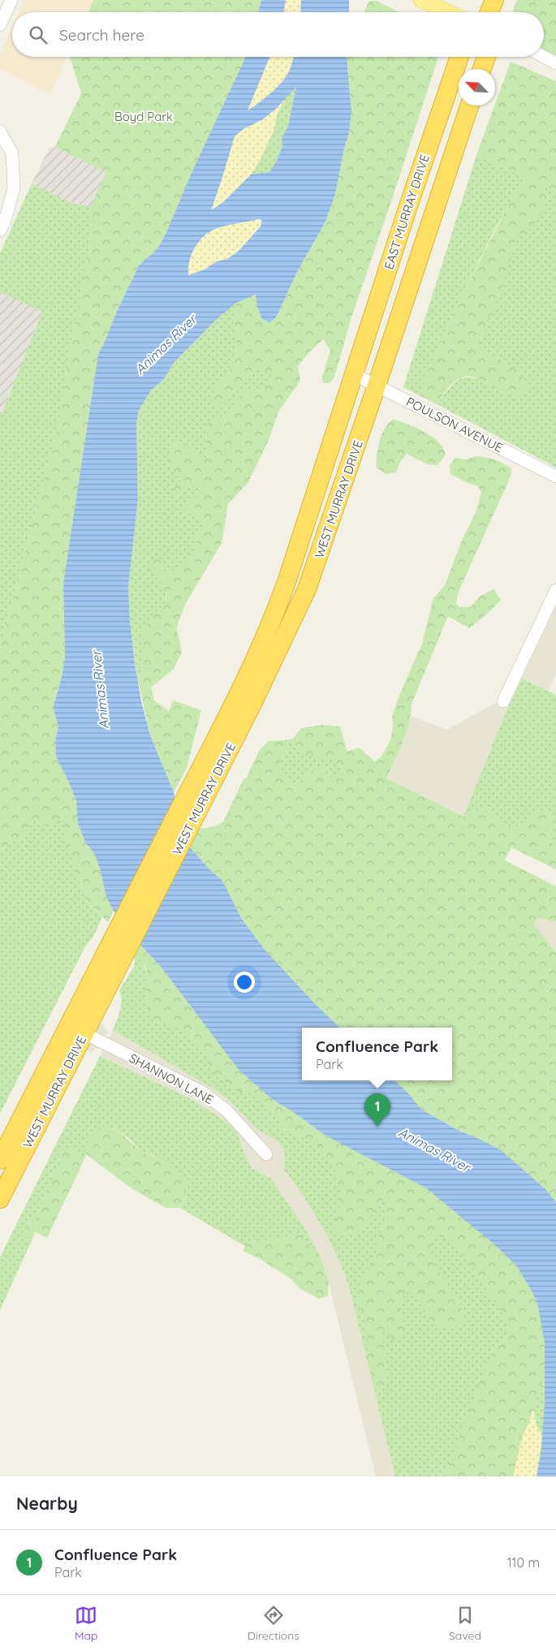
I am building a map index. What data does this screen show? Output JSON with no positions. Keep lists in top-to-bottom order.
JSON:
{
  "streets": {
    "highway": ["EAST MURRAY DRIVE", "WEST MURRAY DRIVE"],
    "street": ["POULSON AVENUE", "SHANNON LANE"]
  },
  "crossings": [
    ["EAST MURRAY DRIVE", "POULSON AVENUE"],
    ["EAST MURRAY DRIVE", "WEST MURRAY DRIVE"],
    ["POULSON AVENUE", "WEST MURRAY DRIVE"],
    ["WEST MURRAY DRIVE", "SHANNON LANE"]
  ],
  "water": ["Animas River"],
  "parks": ["Boyd Park"],
  "north": "top left",
  "page": {
    "search": "Search here",
    "popup": ["Confluence Park", "Park"],
    "pins": "1",
    "heading": "Nearby",
    "list": [
      {
        "mark": "1",
        "name": "Confluence Park",
        "note": "Park",
        "value": "110 m"
      }
    ],
    "nav": ["Map", "Directions", "Saved"]
  }
}
